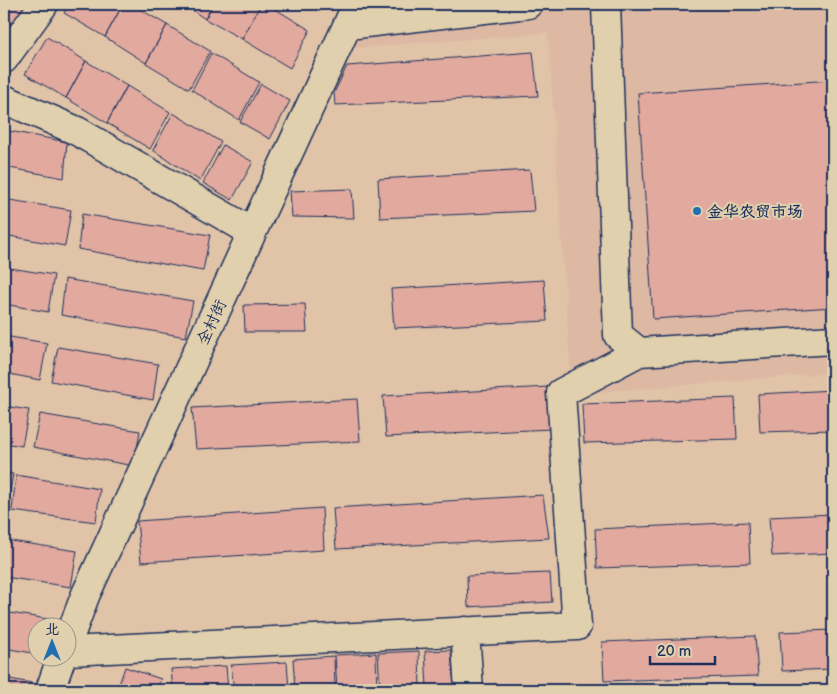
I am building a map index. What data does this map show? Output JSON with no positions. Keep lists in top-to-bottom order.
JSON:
{
  "streets": {
    "street": ["全村街"]
  },
  "places": ["金华农贸市场"],
  "scale_bar": "20 m",
  "north": "top"
}
